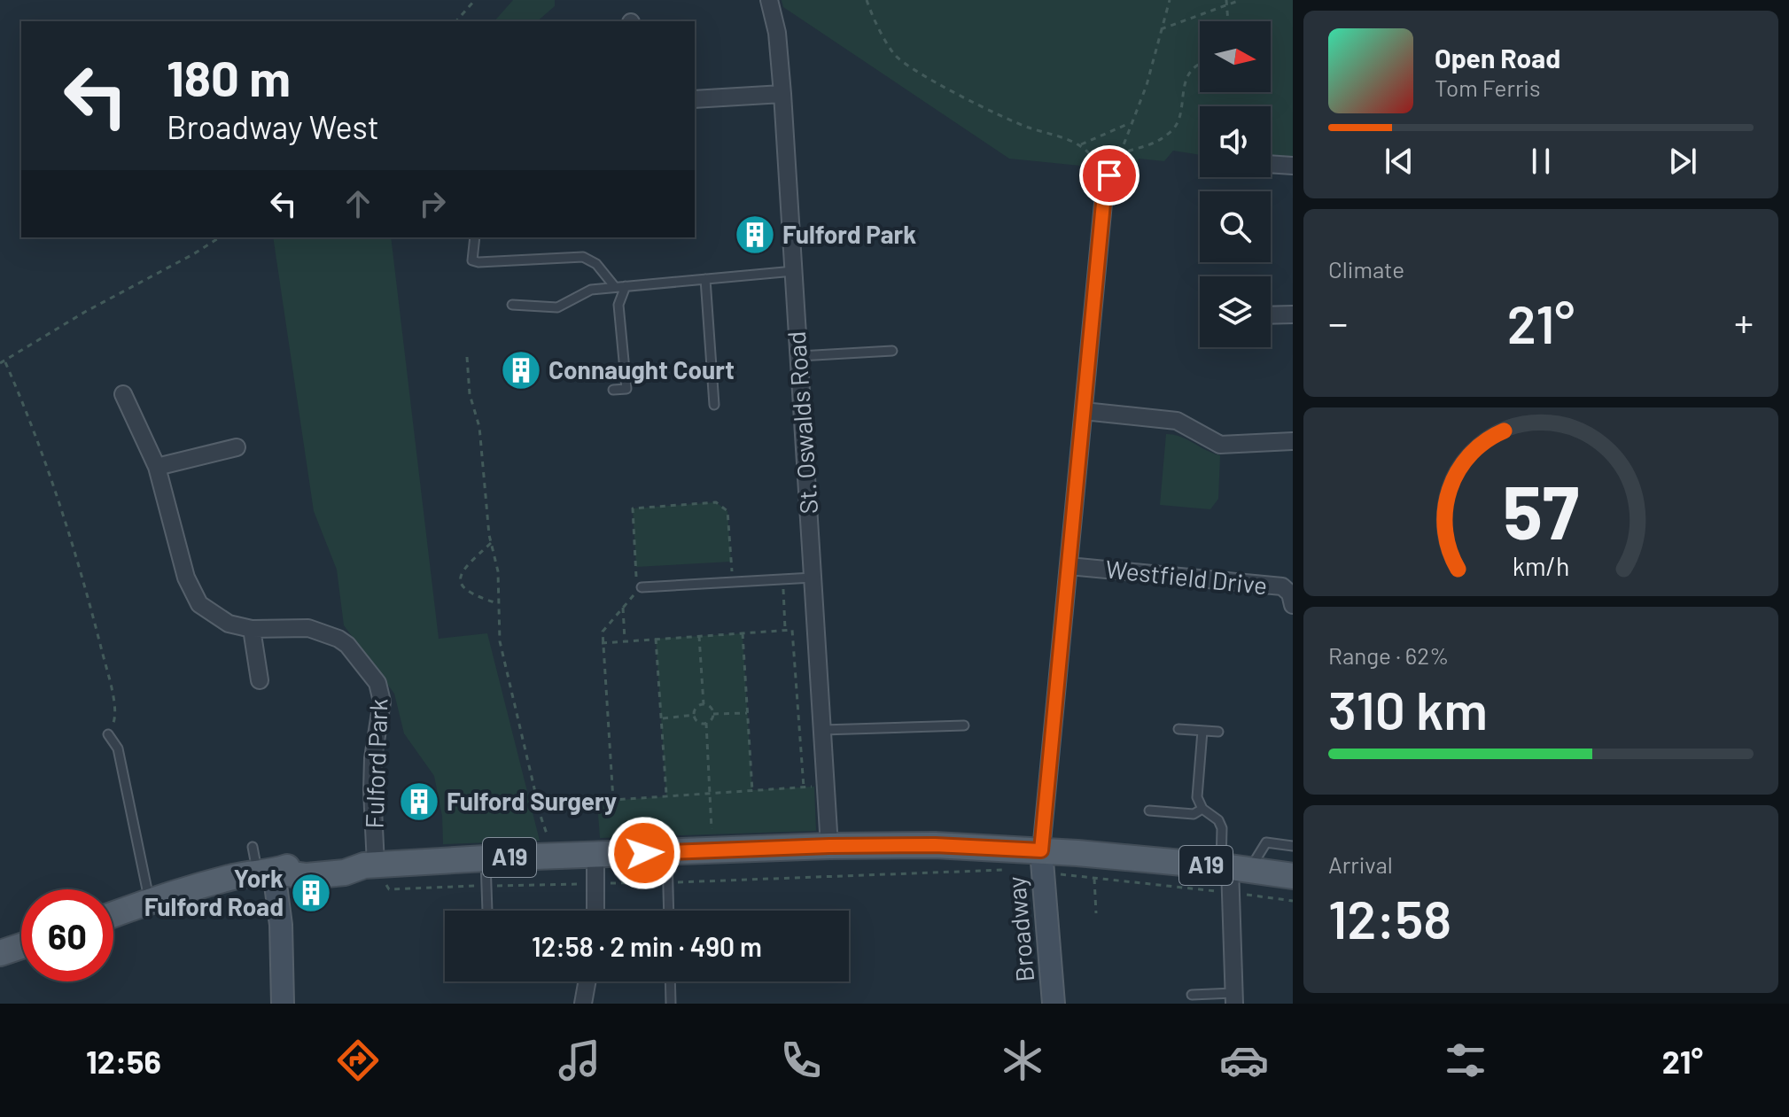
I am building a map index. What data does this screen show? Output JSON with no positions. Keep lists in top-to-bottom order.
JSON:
{
  "streets": {
    "main road": ["A19"],
    "street": [
      "St. Oswalds Road",
      "Westfield Drive",
      "Fulford Park",
      "Broadway"
    ]
  },
  "crossings": [
    ["St. Oswalds Road", "A19"],
    ["Fulford Park", "A19"],
    ["A19", "Broadway"]
  ],
  "places": {
    "building": [
      "Fulford Park",
      "Connaught Court",
      "Fulford Surgery",
      "York Fulford Road"
    ]
  },
  "north": "right",
  "page": {
    "turn": ["180 m", "Broadway West"],
    "song": ["Open Road", "Tom Ferris"],
    "tile": [
      "Climate",
      ["Range · 62%", "310 km"],
      ["Arrival", "12:58"]
    ],
    "heat": ["−", "21°", "+"],
    "limit": "60",
    "trip": "12:58 · 2 min · 490 m",
    "tabs": ["12:56", "21°"],
    "gauge": ["57", "km/h"]
  }
}
